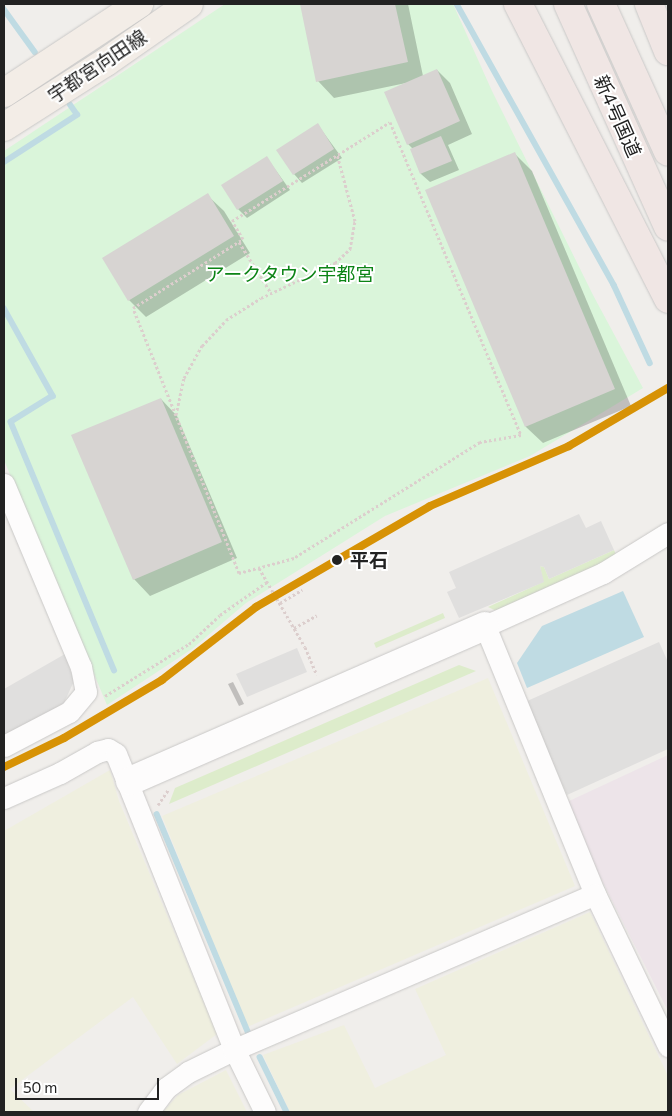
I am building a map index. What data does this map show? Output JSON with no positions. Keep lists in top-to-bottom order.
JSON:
{
  "streets": {
    "highway": ["新4号国道"],
    "main road": ["宇都宮向田線"]
  },
  "parks": ["アークタウン宇都宮"],
  "places": ["平石"],
  "scale_bar": "50 m"
}
